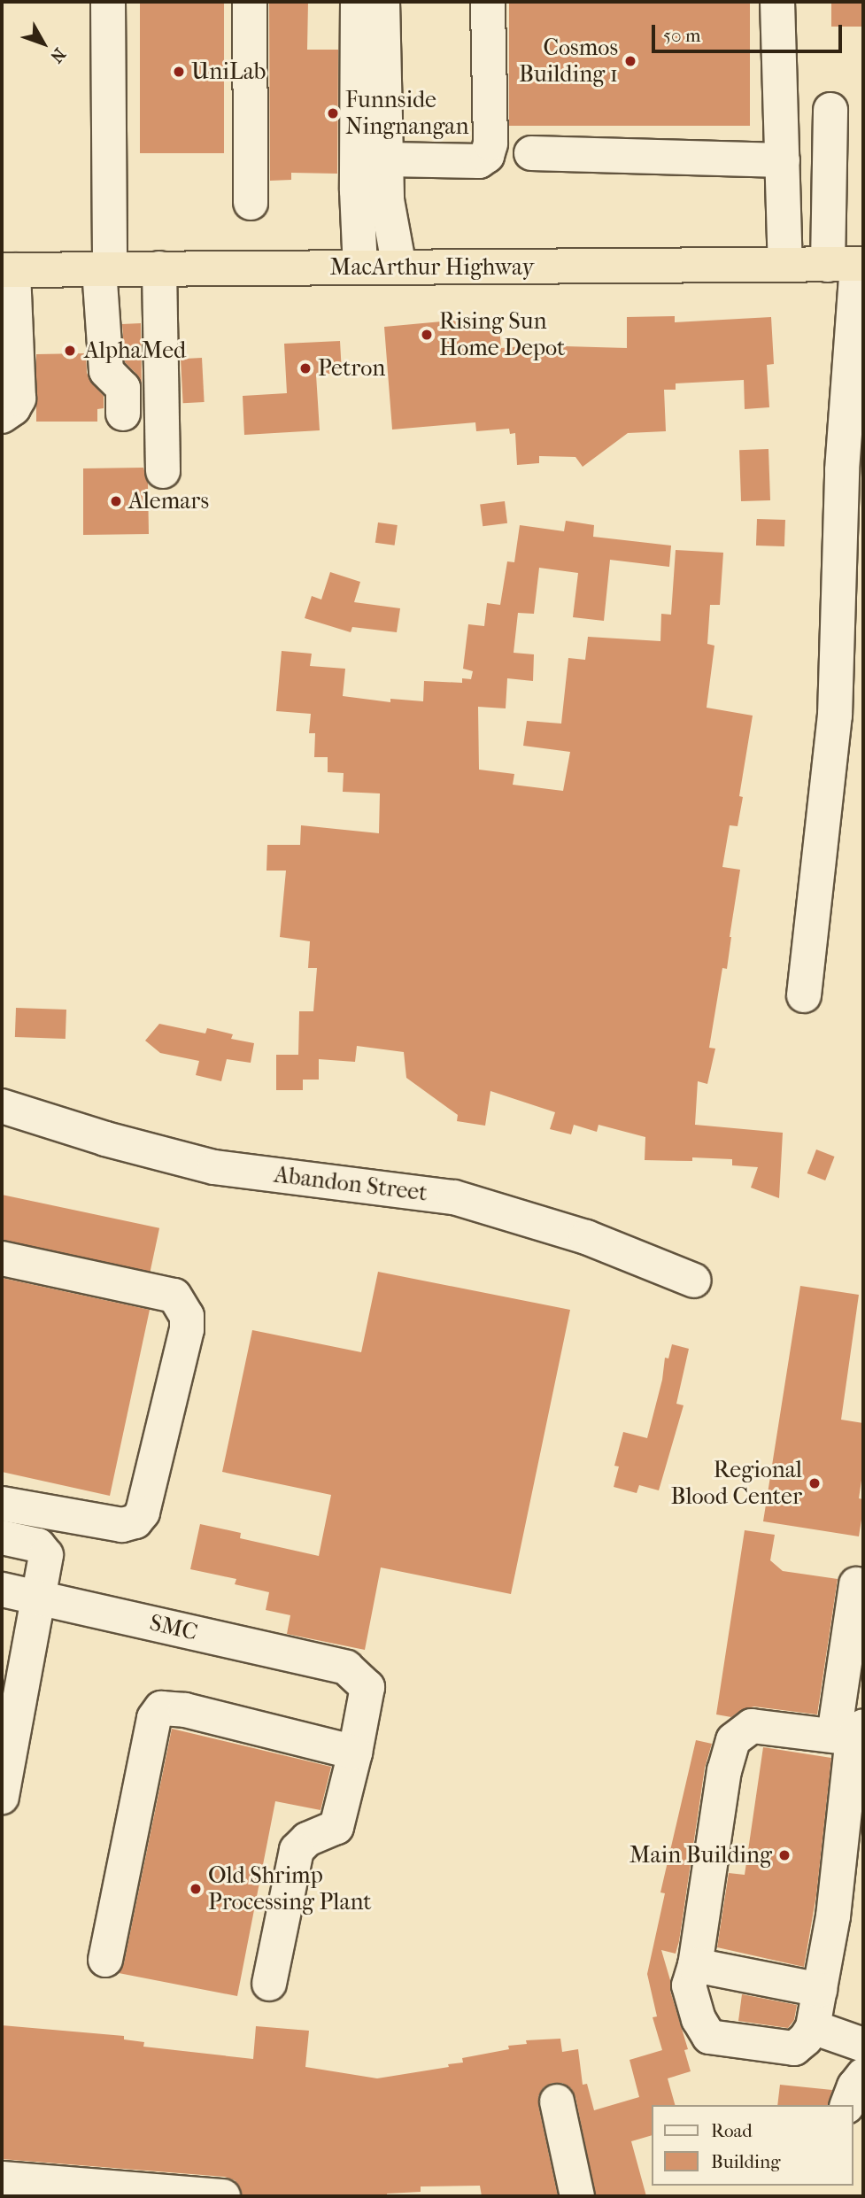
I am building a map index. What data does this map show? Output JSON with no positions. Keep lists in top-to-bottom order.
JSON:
{
  "streets": {
    "highway": ["MacArthur Highway"],
    "street": ["Abandon Street", "SMC"]
  },
  "places": [
    "Cosmos Building 1",
    "UniLab",
    "Funnside Ningnangan",
    "Rising Sun Home Depot",
    "AlphaMed",
    "Petron",
    "Alemars",
    "Regional Blood Center",
    "Main Building",
    "Old Shrimp Processing Plant"
  ],
  "legend": ["Road", "Building"],
  "scale_bar": "50 m",
  "north": "bottom right"
}
